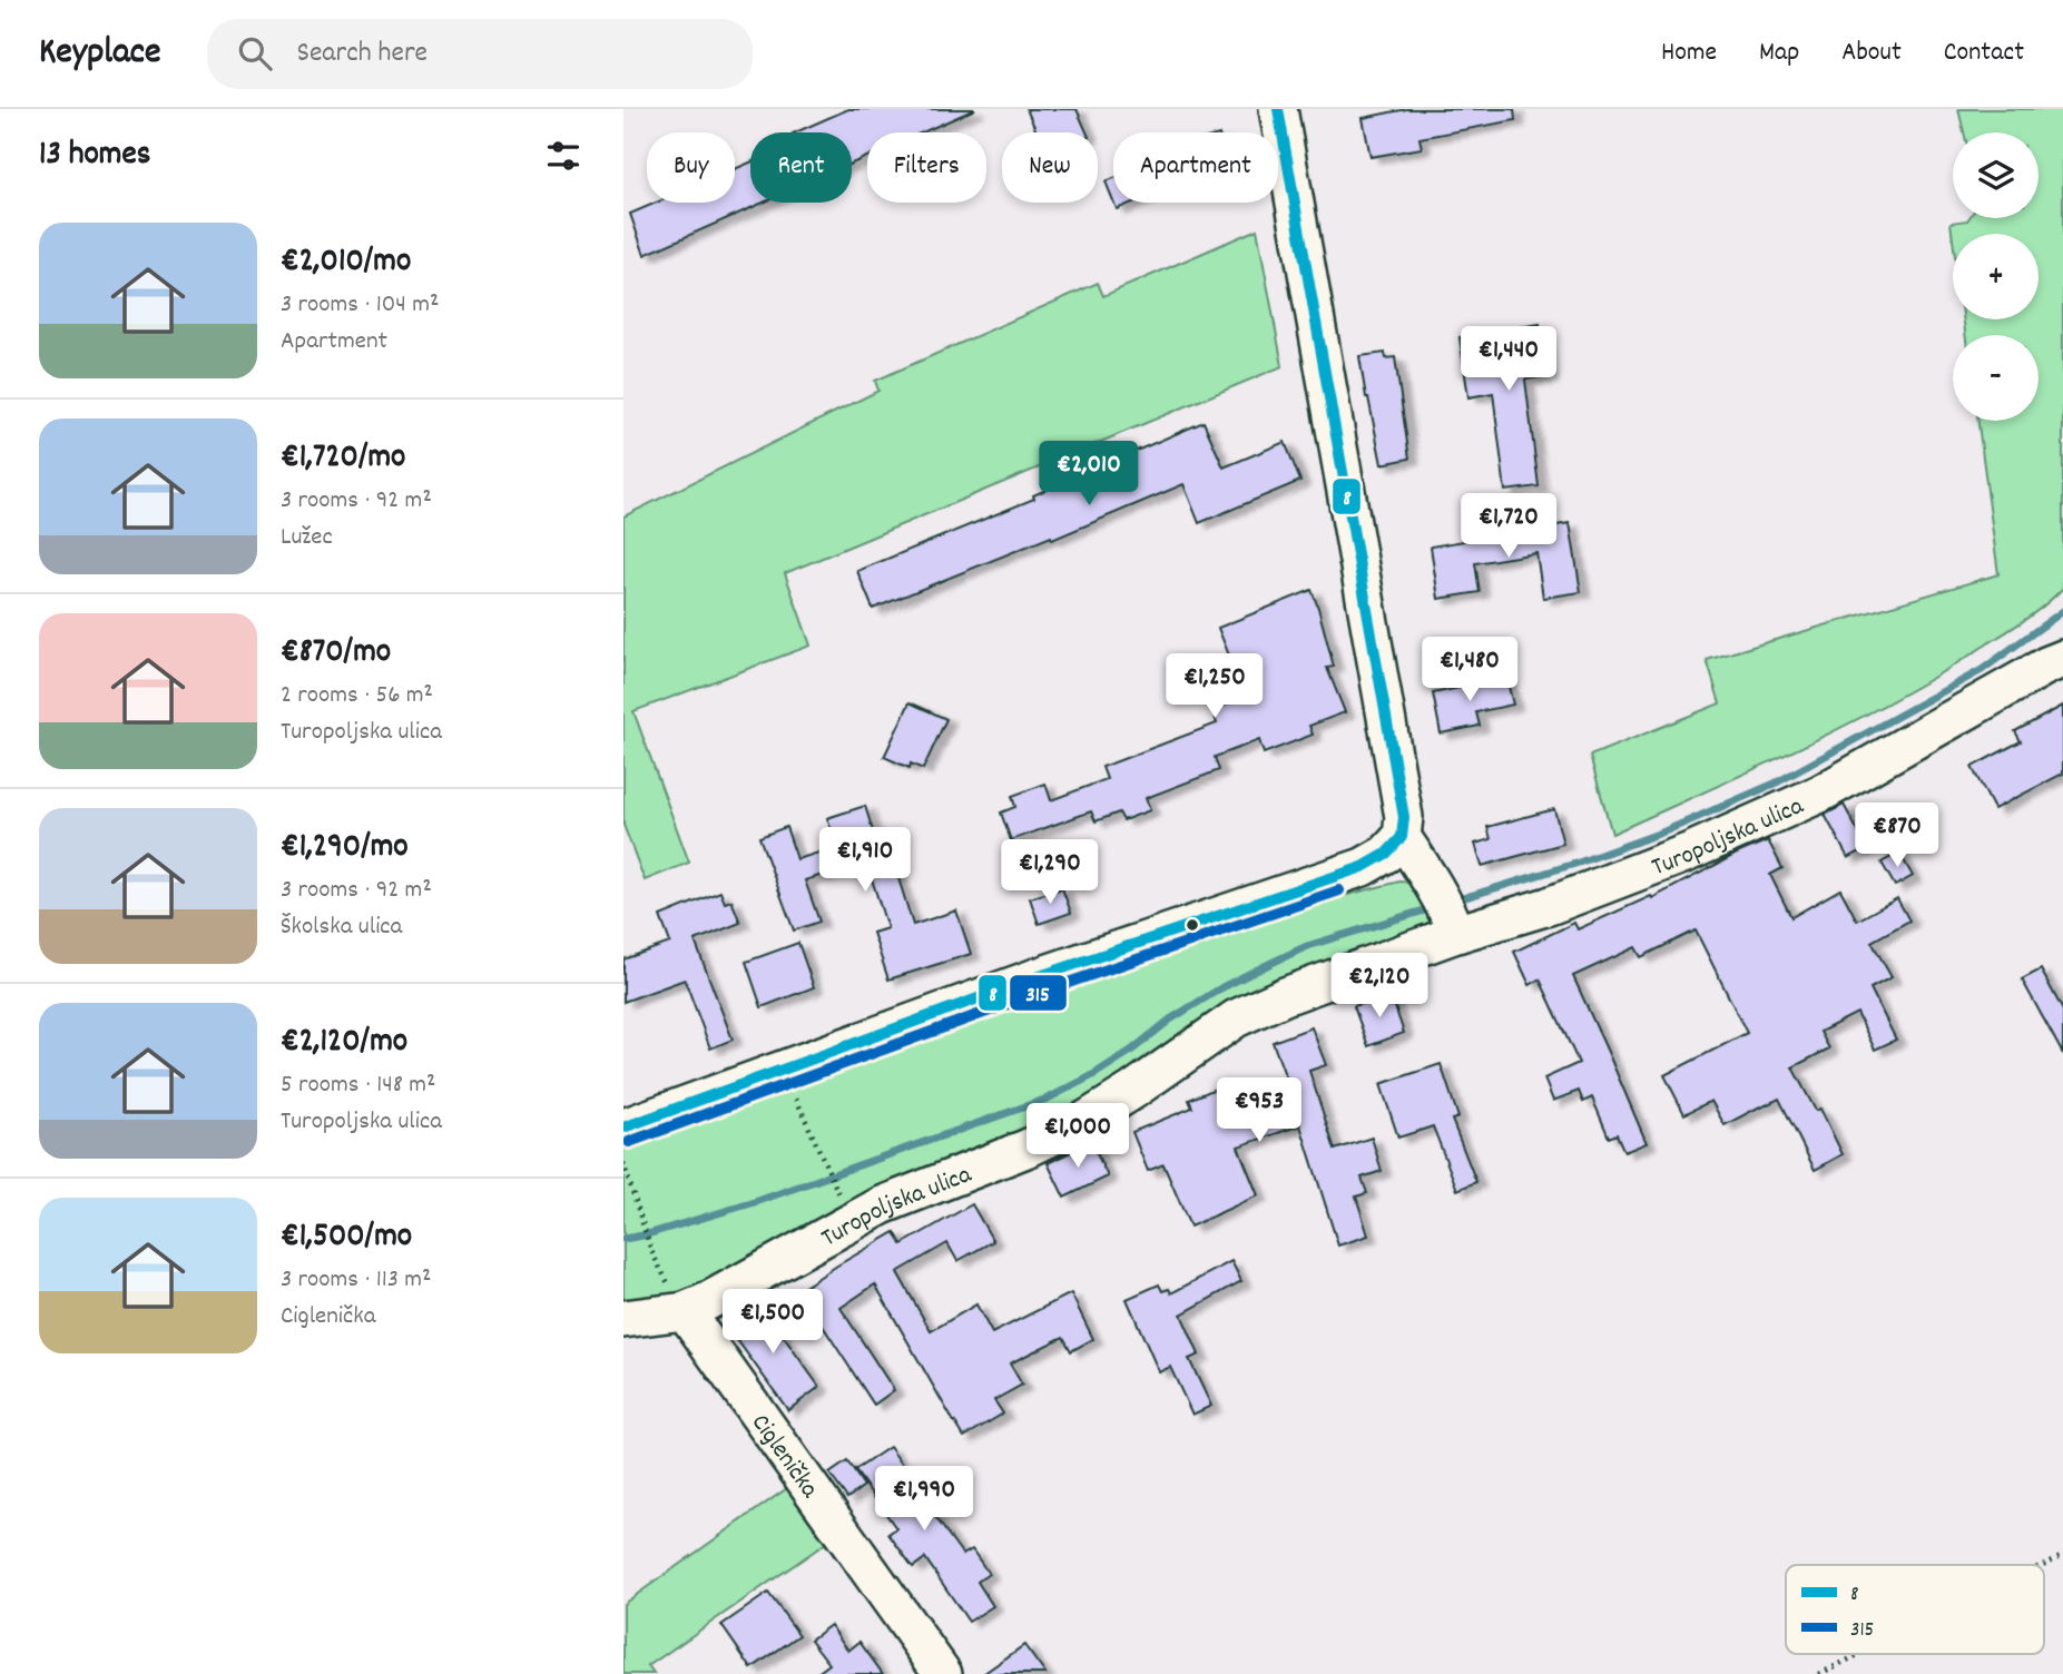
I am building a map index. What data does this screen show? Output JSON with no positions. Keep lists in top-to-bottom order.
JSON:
{
  "streets": {
    "street": ["Turopoljska ulica", "Ciglenička"]
  },
  "crossings": [
    ["Turopoljska ulica", "Ciglenička"]
  ],
  "lines": ["transit line 8", "transit line 315"],
  "legend": ["8", "315"],
  "page": {
    "header": "Keyplace",
    "search": "Search here",
    "nav": [
      "Home",
      "Map",
      "About",
      "Contact"
    ],
    "heading": "13 homes",
    "map_buttons": ["+", "−"],
    "chip": [
      "Buy",
      "Rent",
      "Filters",
      "New",
      "Apartment"
    ],
    "list": [
      {
        "name": "€2,010/mo",
        "note": "3 rooms · 104 m² · Apartment"
      },
      {
        "name": "€1,720/mo",
        "note": "3 rooms · 92 m² · Lužec"
      },
      {
        "name": "€870/mo",
        "note": "2 rooms · 56 m² · Turopoljska ulica"
      },
      {
        "name": "€1,290/mo",
        "note": "3 rooms · 92 m² · Školska ulica"
      },
      {
        "name": "€2,120/mo",
        "note": "5 rooms · 148 m² · Turopoljska ulica"
      },
      {
        "name": "€1,500/mo",
        "note": "3 rooms · 113 m² · Ciglenička"
      }
    ],
    "price": [
      "€1,440",
      "€2,010",
      "€1,720",
      "€1,480",
      "€1,250",
      "€870",
      "€1,910",
      "€1,290",
      "€2,120",
      "€953",
      "€1,000",
      "€1,500",
      "€1,990"
    ]
  }
}
